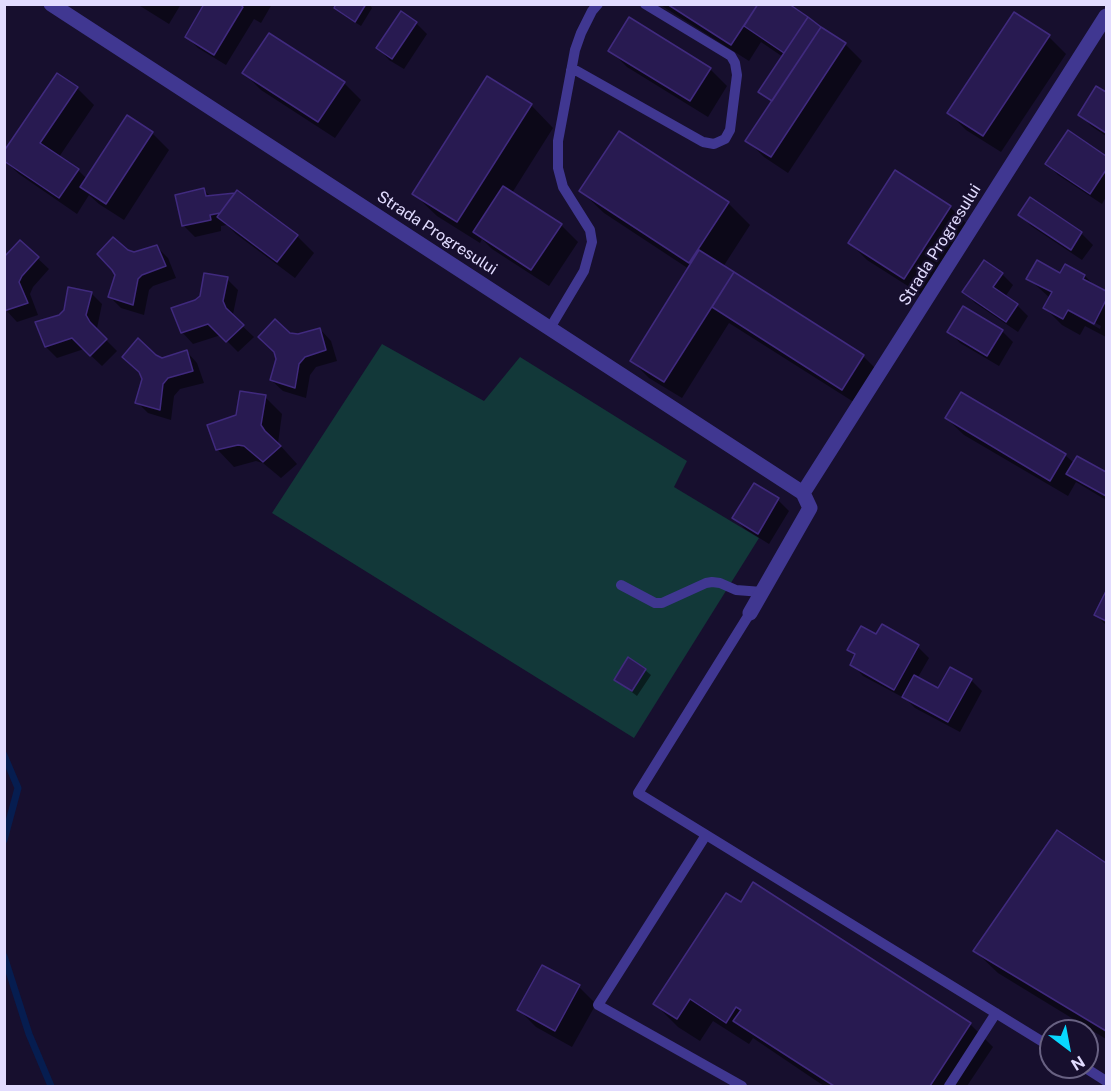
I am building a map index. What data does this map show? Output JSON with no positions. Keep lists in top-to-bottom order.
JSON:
{
  "streets": {
    "street": ["Strada Progresului"]
  },
  "north": "bottom right"
}
